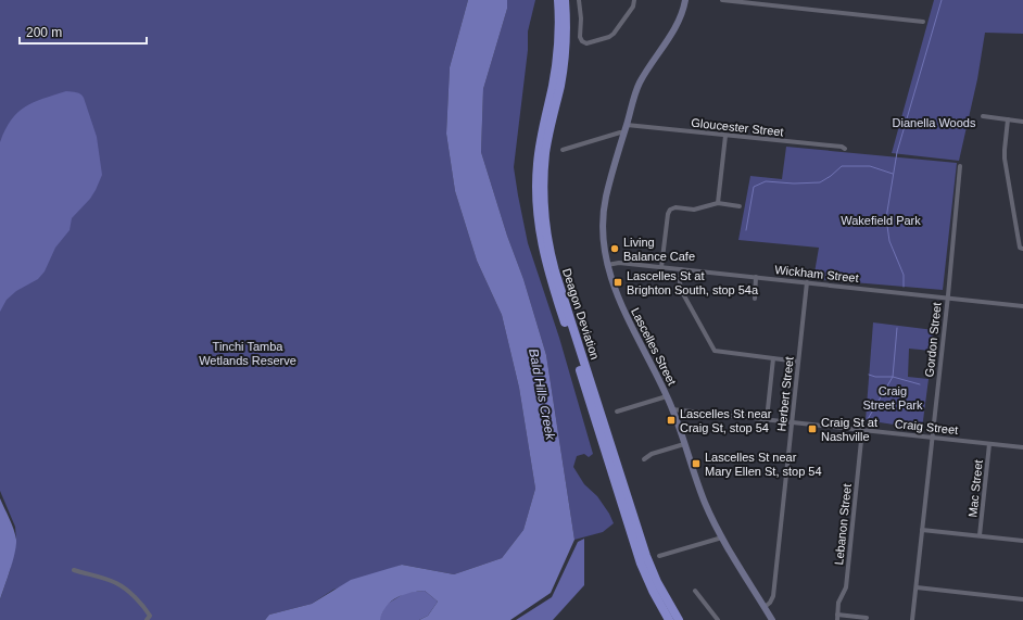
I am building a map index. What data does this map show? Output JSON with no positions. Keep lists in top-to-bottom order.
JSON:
{
  "streets": {
    "highway": ["Deagon Deviation"],
    "street": [
      "Gloucester Street",
      "Wickham Street",
      "Gordon Street",
      "Lascelles Street",
      "Herbert Street",
      "Craig Street",
      "Mac Street",
      "Lebanon Street"
    ]
  },
  "crossings": [
    ["Gloucester Street", "Lascelles Street"],
    ["Wickham Street", "Gordon Street"],
    ["Wickham Street", "Lascelles Street"],
    ["Wickham Street", "Herbert Street"],
    ["Gordon Street", "Craig Street"],
    ["Lascelles Street", "Herbert Street"],
    ["Lascelles Street", "Craig Street"],
    ["Herbert Street", "Craig Street"],
    ["Craig Street", "Mac Street"],
    ["Craig Street", "Lebanon Street"]
  ],
  "water": ["Bald Hills Creek"],
  "parks": [
    "Dianella Woods",
    "Wakefield Park",
    "Tinchi Tamba Wetlands Reserve",
    "Craig Street Park"
  ],
  "places": {
    "other": ["Living Balance Cafe"],
    "transit": [
      "Lascelles St at Brighton South, stop 54a",
      "Lascelles St near Craig St, stop 54",
      "Craig St at Nashville",
      "Lascelles St near Mary Ellen St, stop 54"
    ]
  },
  "scale_bar": "200 m"
}
